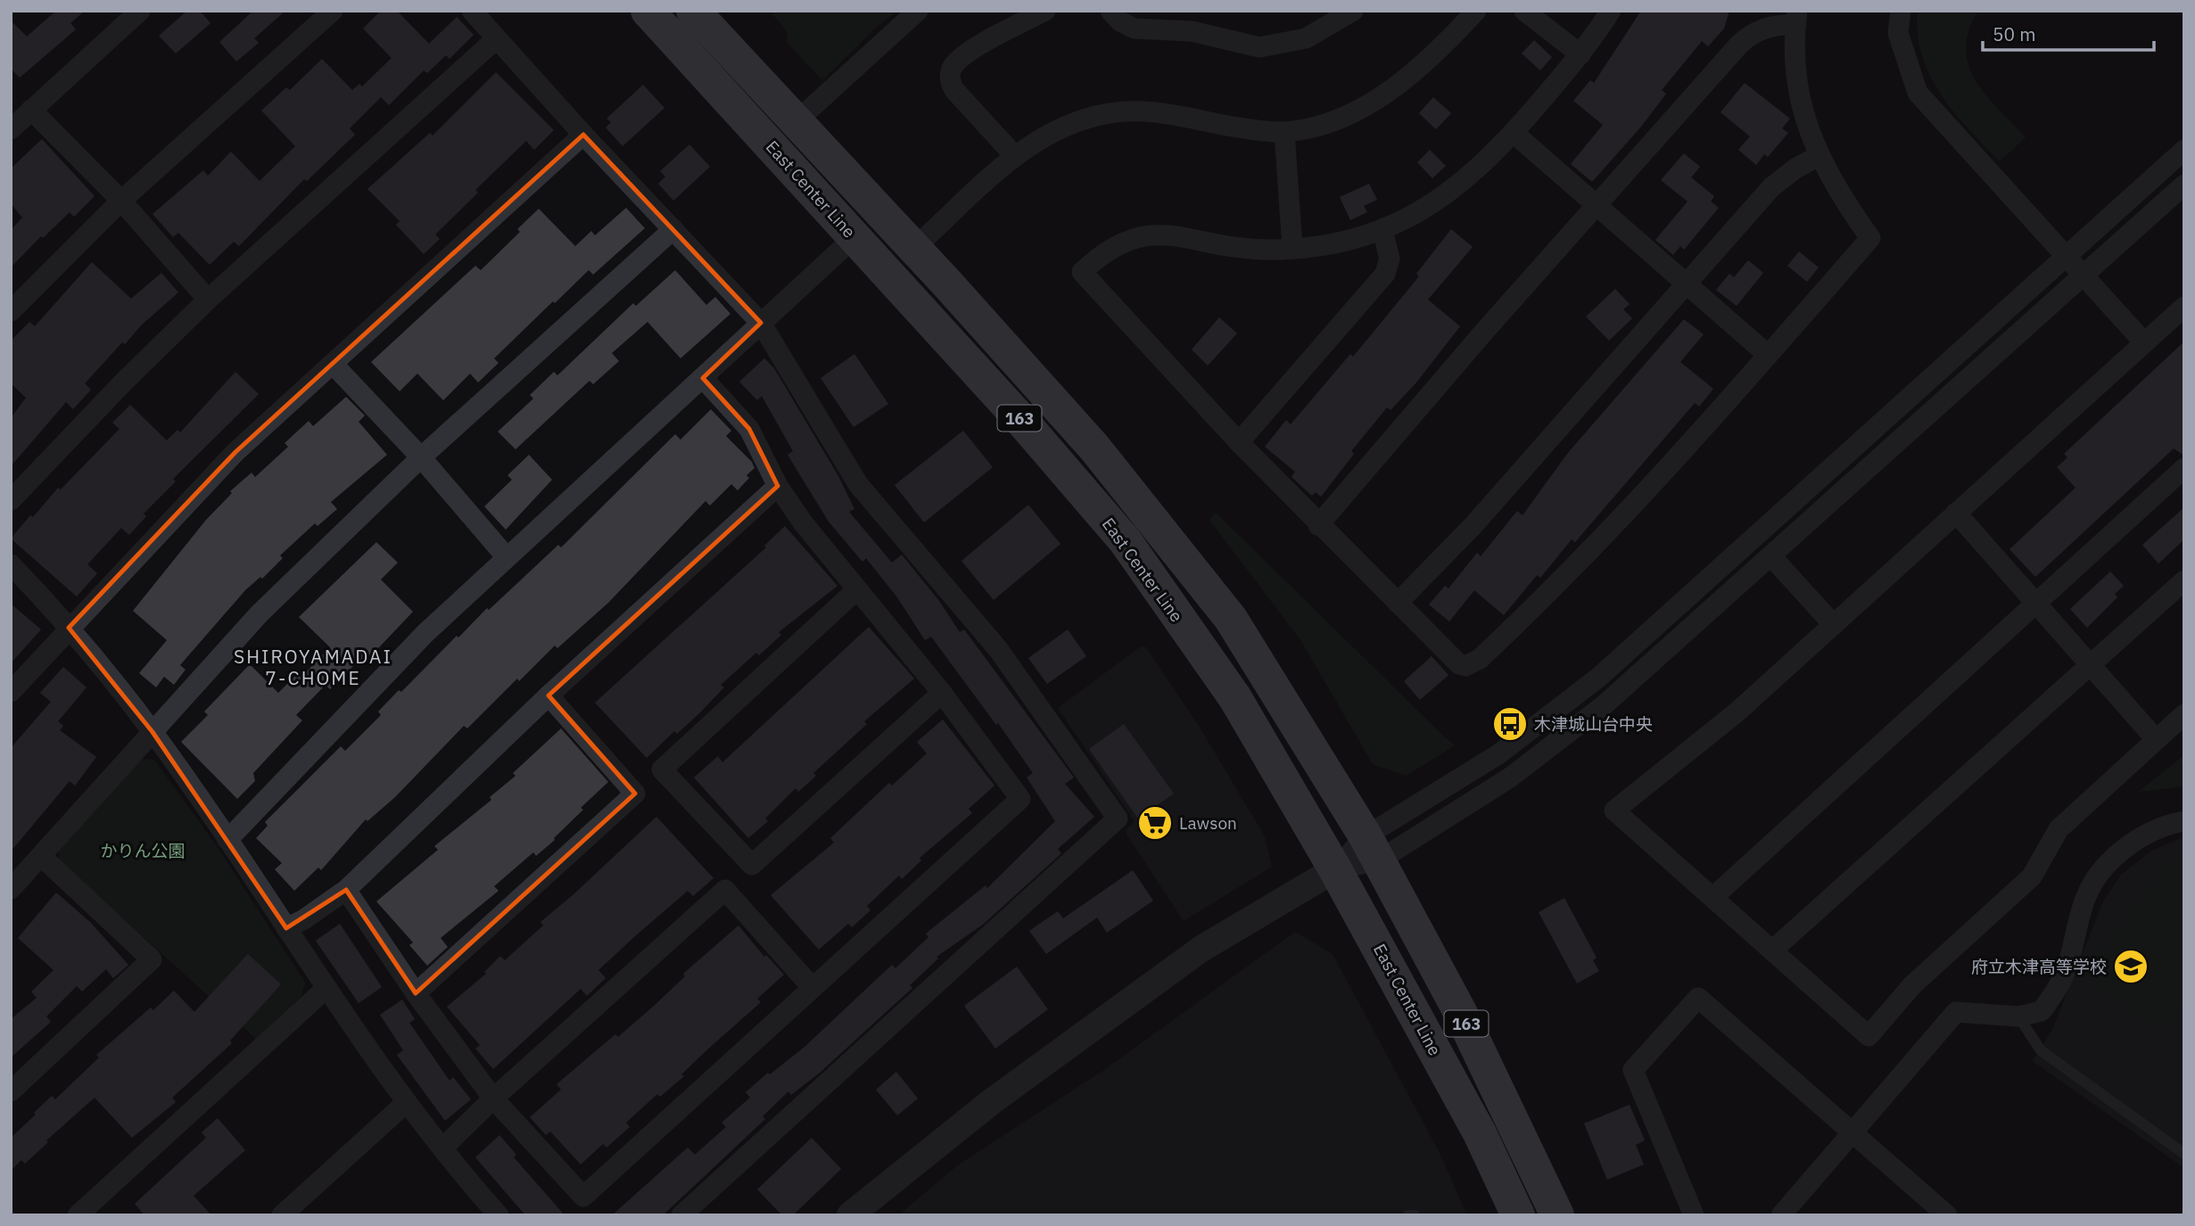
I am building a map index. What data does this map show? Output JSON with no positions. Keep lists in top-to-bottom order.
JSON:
{
  "streets": {
    "highway": ["East Center Line", "163"]
  },
  "districts": ["SHIROYAMADAI 7-CHOME"],
  "parks": ["かりん公園"],
  "places": {
    "bus stop": ["木津城山台中央"],
    "supermarket": ["Lawson"],
    "school or university": ["府立木津高等学校"]
  },
  "scale_bar": "50 m"
}
